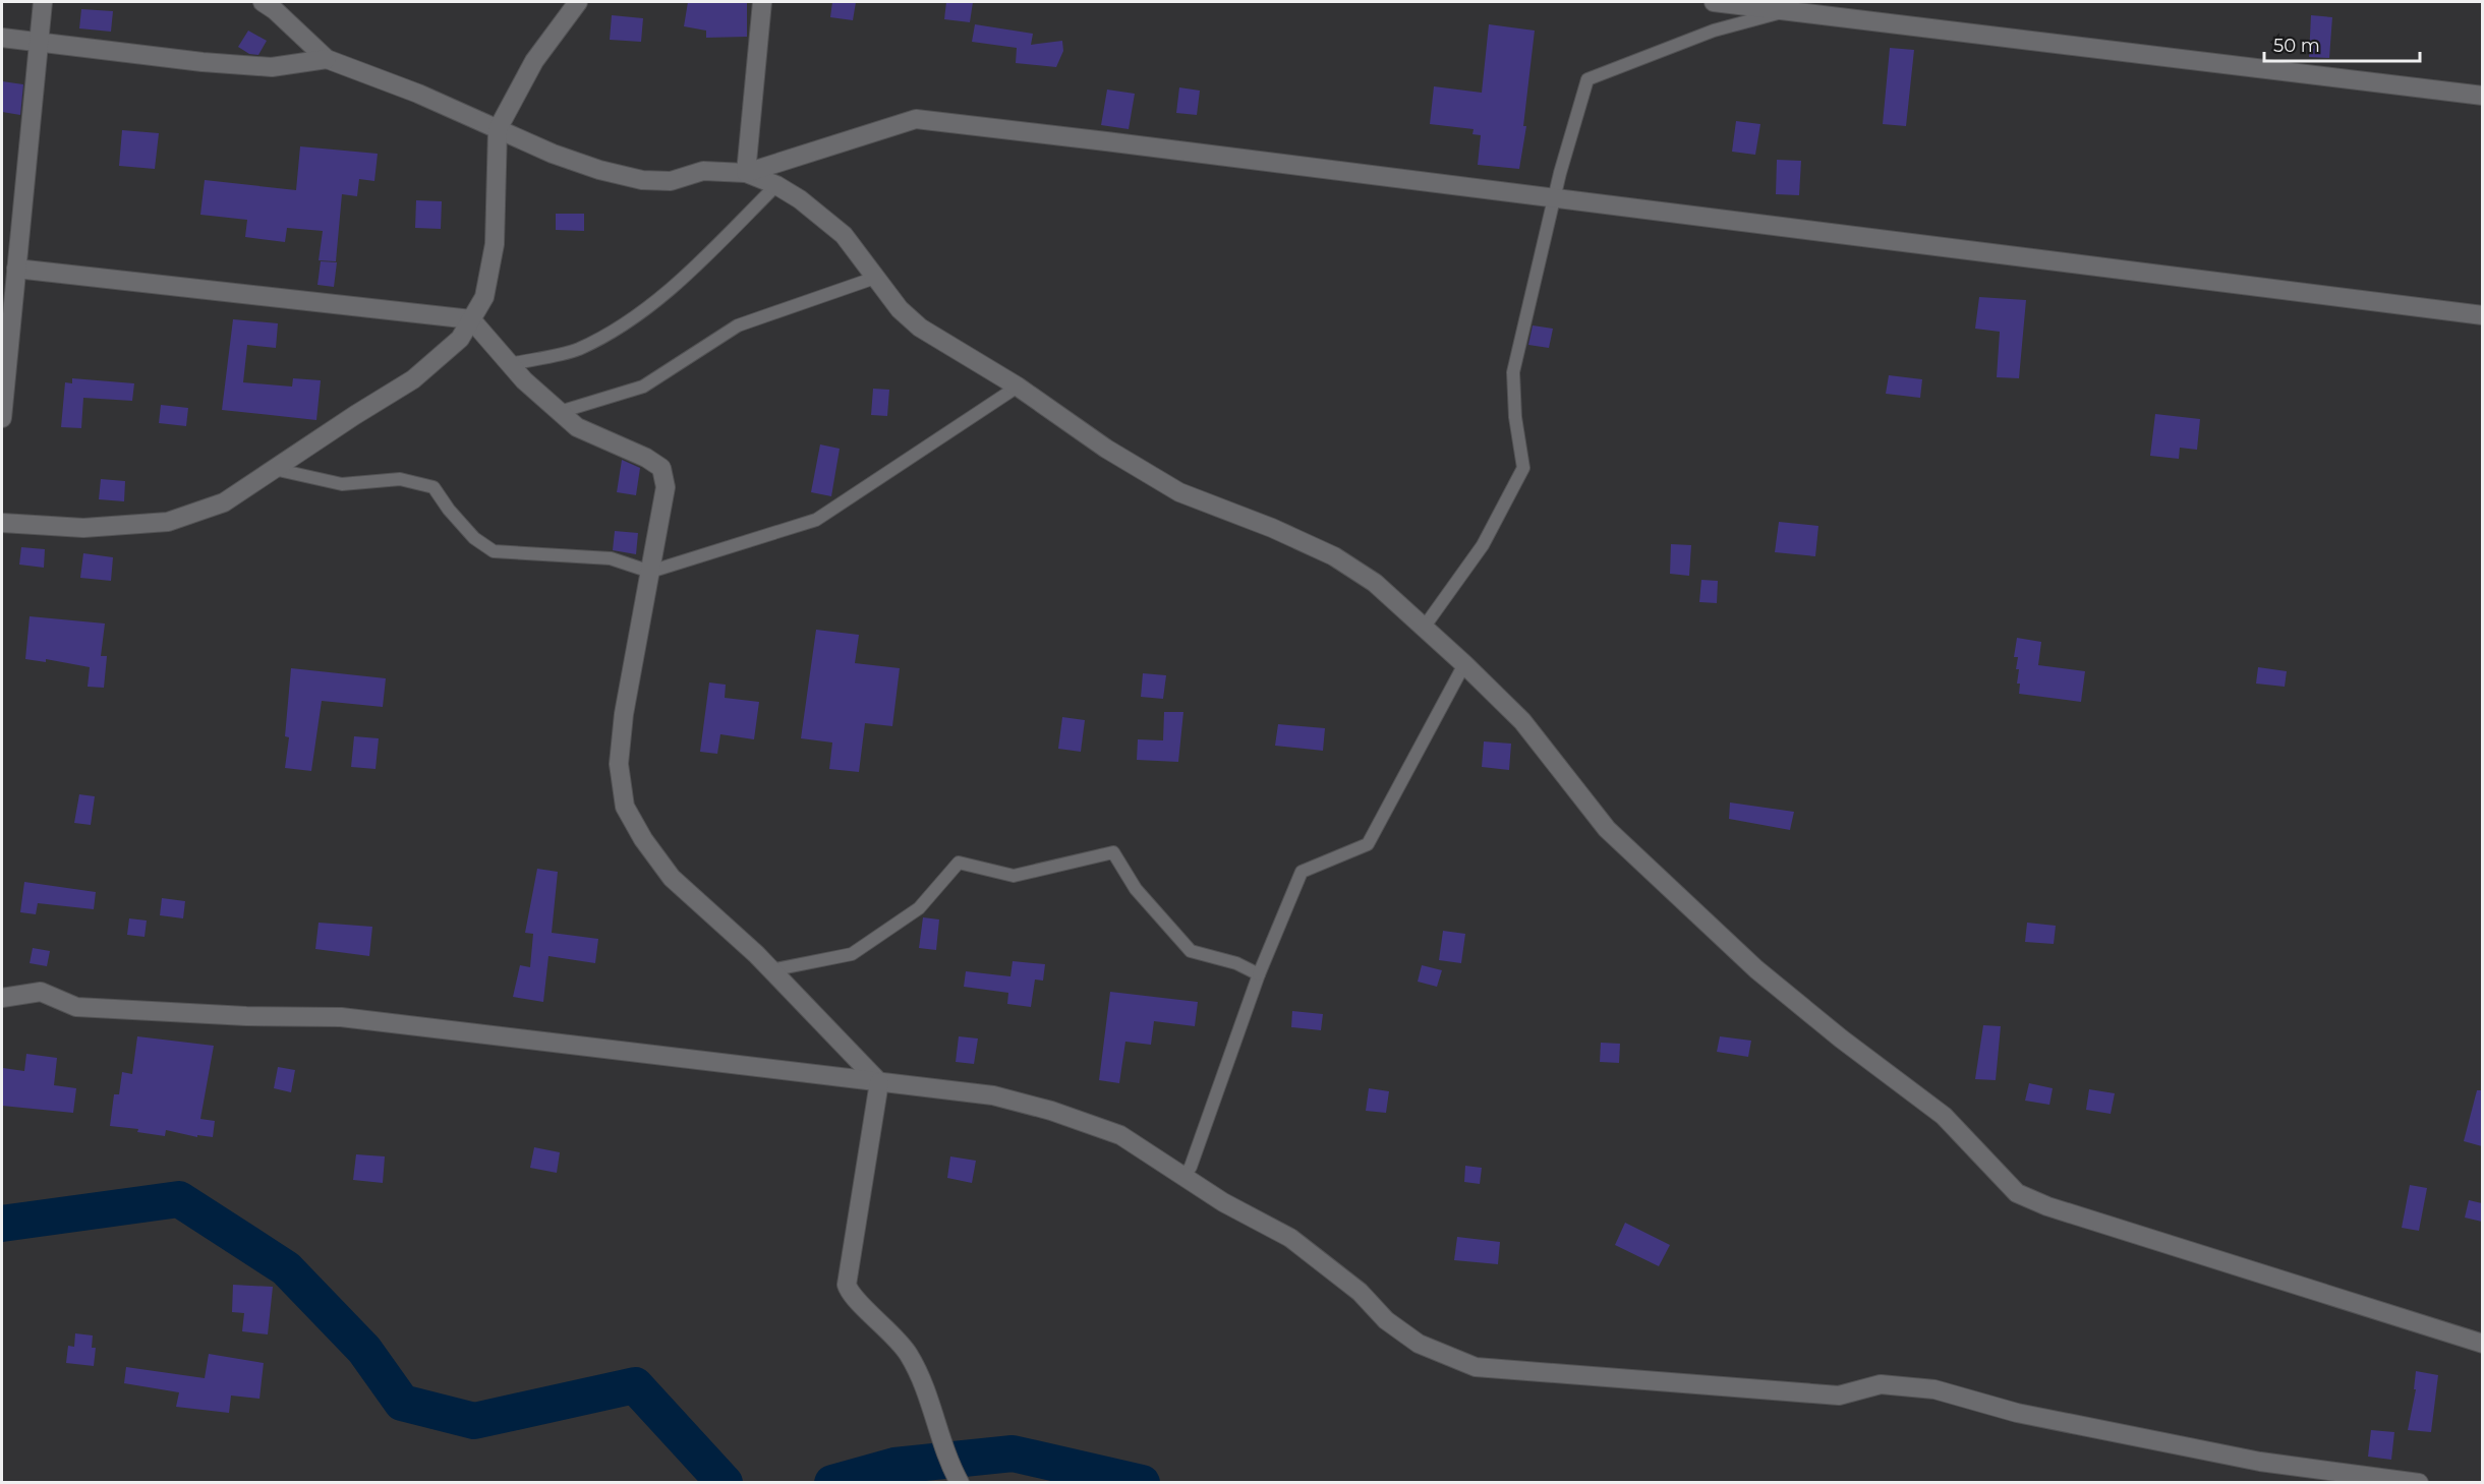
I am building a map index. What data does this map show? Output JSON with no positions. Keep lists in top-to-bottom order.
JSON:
{
  "scale_bar": "50 m"
}
